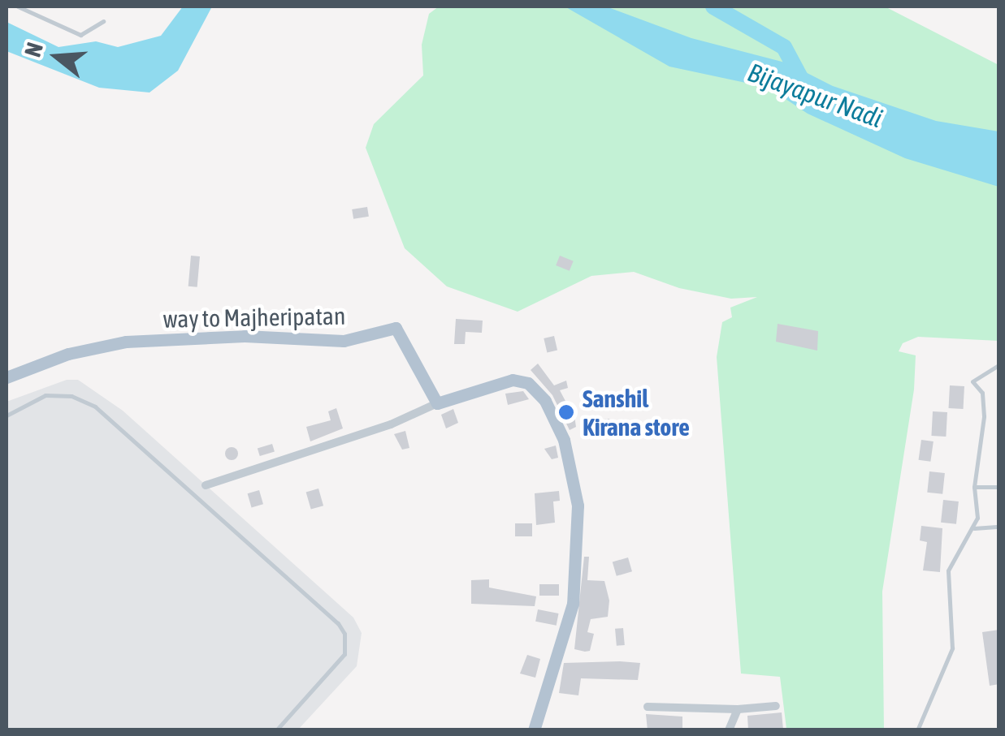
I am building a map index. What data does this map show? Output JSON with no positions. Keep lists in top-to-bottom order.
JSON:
{
  "streets": {
    "main road": ["way to Majheripatan"]
  },
  "water": ["Bijayapur Nadi"],
  "places": ["Sanshil Kirana store"],
  "north": "left"
}
